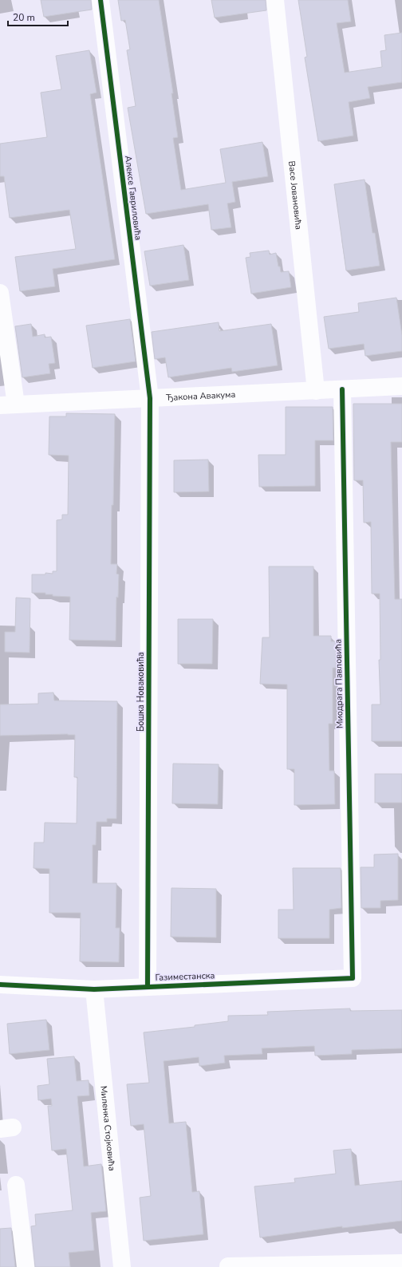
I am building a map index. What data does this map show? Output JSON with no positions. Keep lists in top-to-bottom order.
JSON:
{
  "streets": {
    "street": [
      "Васе Јовановића",
      "Алексе Гавриловића",
      "Ђакона Авакума",
      "Миодрага Павловића",
      "Бошка Новаковића",
      "Газиместанска",
      "Миленка Стојковића"
    ]
  },
  "crossings": [
    ["Васе Јовановића", "Ђакона Авакума"],
    ["Алексе Гавриловића", "Ђакона Авакума"],
    ["Алексе Гавриловића", "Бошка Новаковића"],
    ["Ђакона Авакума", "Миодрага Павловића"],
    ["Ђакона Авакума", "Бошка Новаковића"],
    ["Миодрага Павловића", "Газиместанска"],
    ["Бошка Новаковића", "Газиместанска"],
    ["Газиместанска", "Миленка Стојковића"]
  ],
  "scale_bar": "20 m"
}
